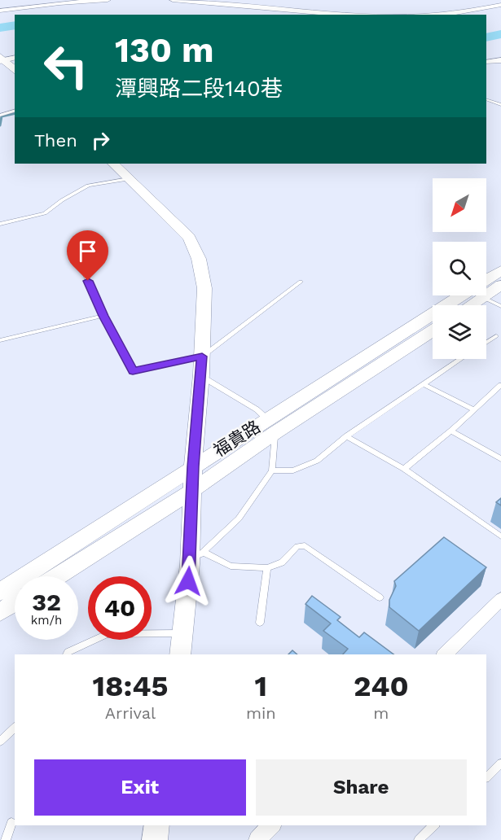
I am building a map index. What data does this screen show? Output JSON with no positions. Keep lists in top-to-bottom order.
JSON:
{
  "streets": {
    "street": ["福貴路"]
  },
  "north": "bottom left",
  "page": {
    "turn": ["130 m", "潭興路二段140巷"],
    "then": "Then",
    "speed": "32 km/h",
    "limit": "40",
    "eta": [
      "18:45",
      "Arrival",
      "1",
      "min",
      "240",
      "m"
    ],
    "buttons": ["Exit", "Share"]
  }
}
